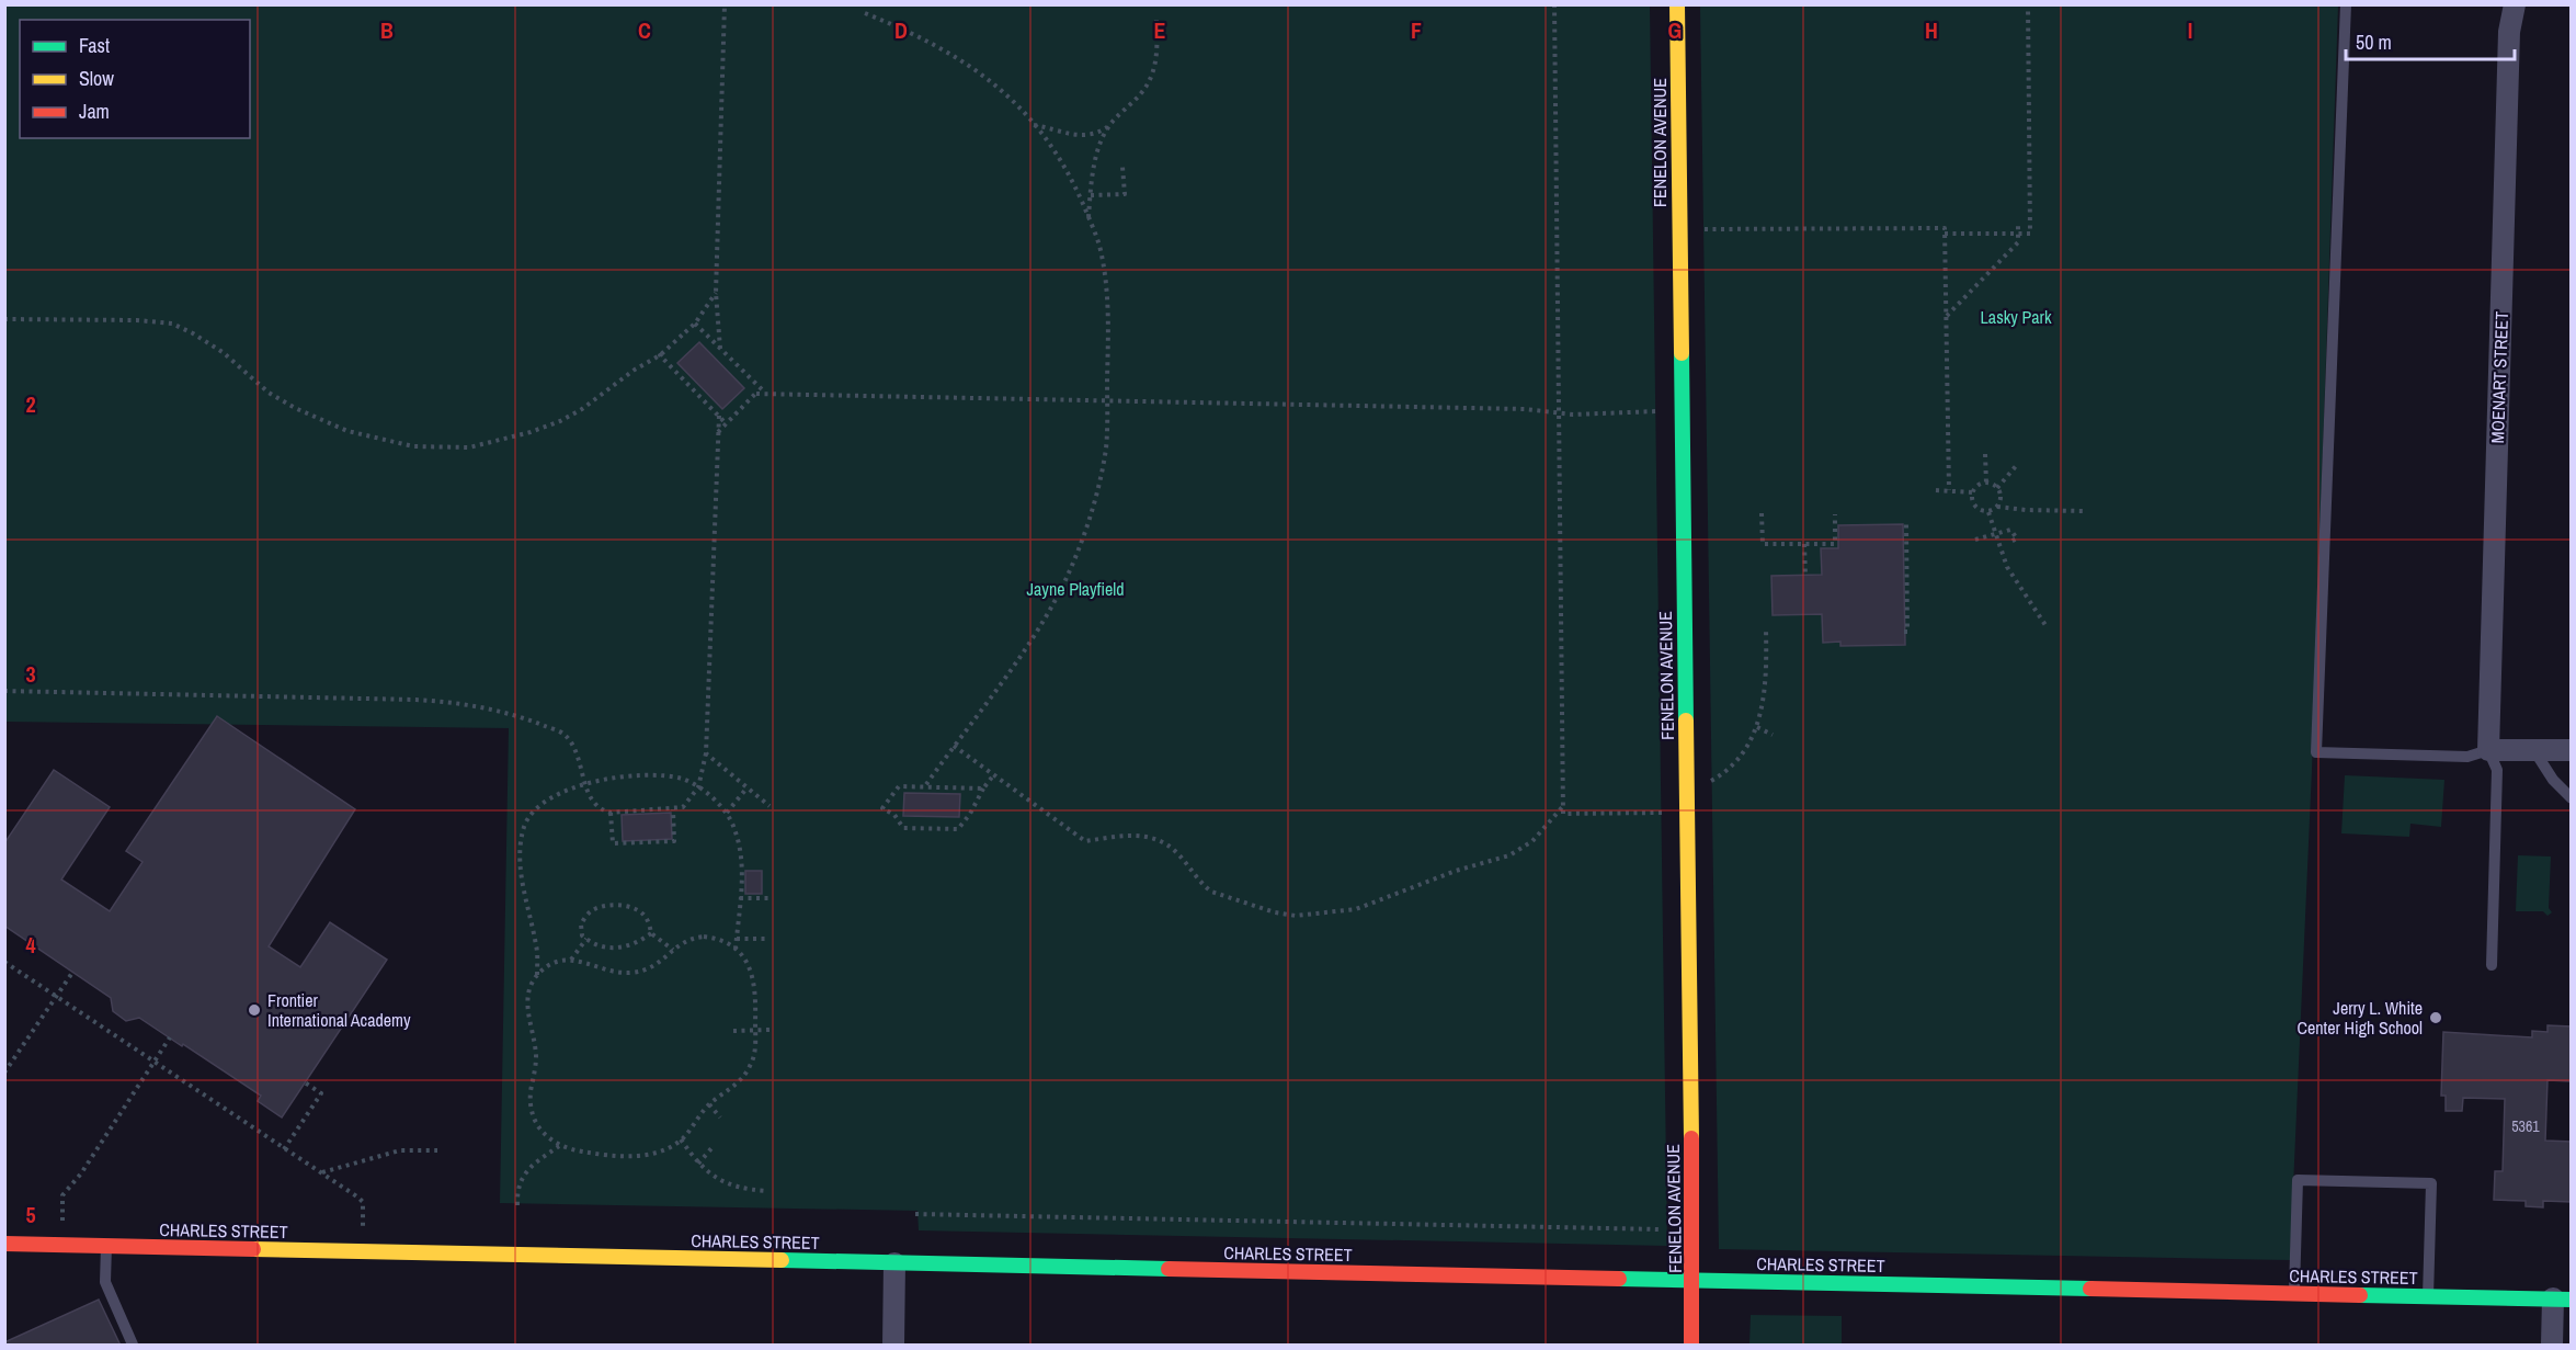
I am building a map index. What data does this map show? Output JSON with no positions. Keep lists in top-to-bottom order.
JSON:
{
  "streets": {
    "street": ["FENELON AVENUE", "MOENART STREET", "CHARLES STREET"]
  },
  "crossings": [
    ["FENELON AVENUE", "CHARLES STREET"]
  ],
  "parks": ["Lasky Park", "Jayne Playfield"],
  "places": ["Frontier International Academy", "Jerry L. White Center High School"],
  "house_numbers": ["5361"],
  "legend": ["Fast", "Slow", "Jam"],
  "scale_bar": "50 m",
  "grid": {
    "columns": [
      "B",
      "C",
      "D",
      "E",
      "F",
      "G",
      "H",
      "I"
    ],
    "rows": [
      "2",
      "3",
      "4",
      "5"
    ]
  }
}
